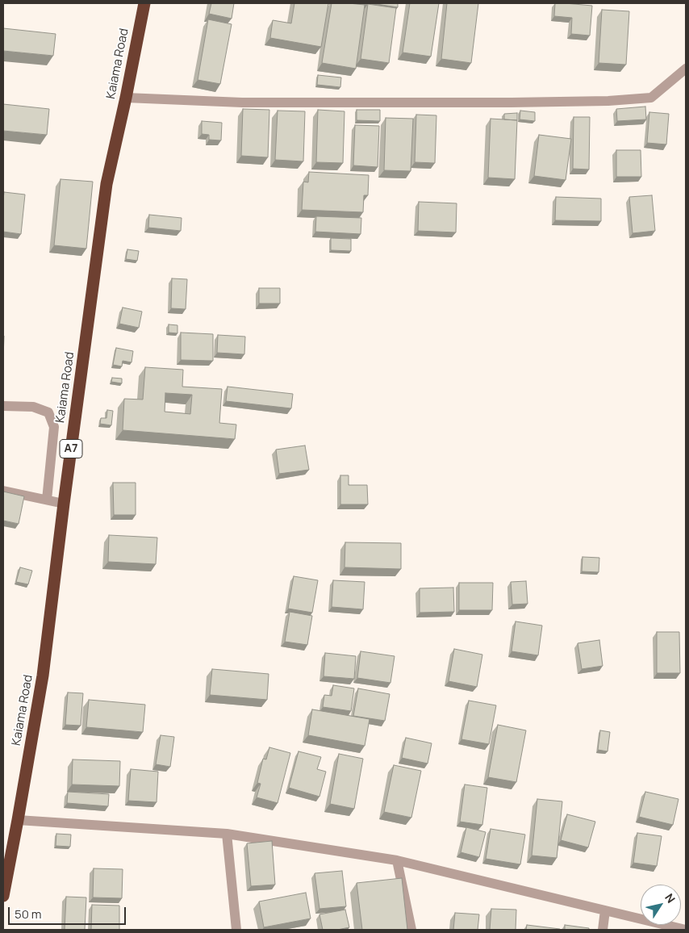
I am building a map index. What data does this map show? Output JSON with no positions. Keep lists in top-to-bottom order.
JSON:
{
  "streets": {
    "highway": ["Kaiama Road", "A7"]
  },
  "scale_bar": "50 m",
  "north": "top right"
}
